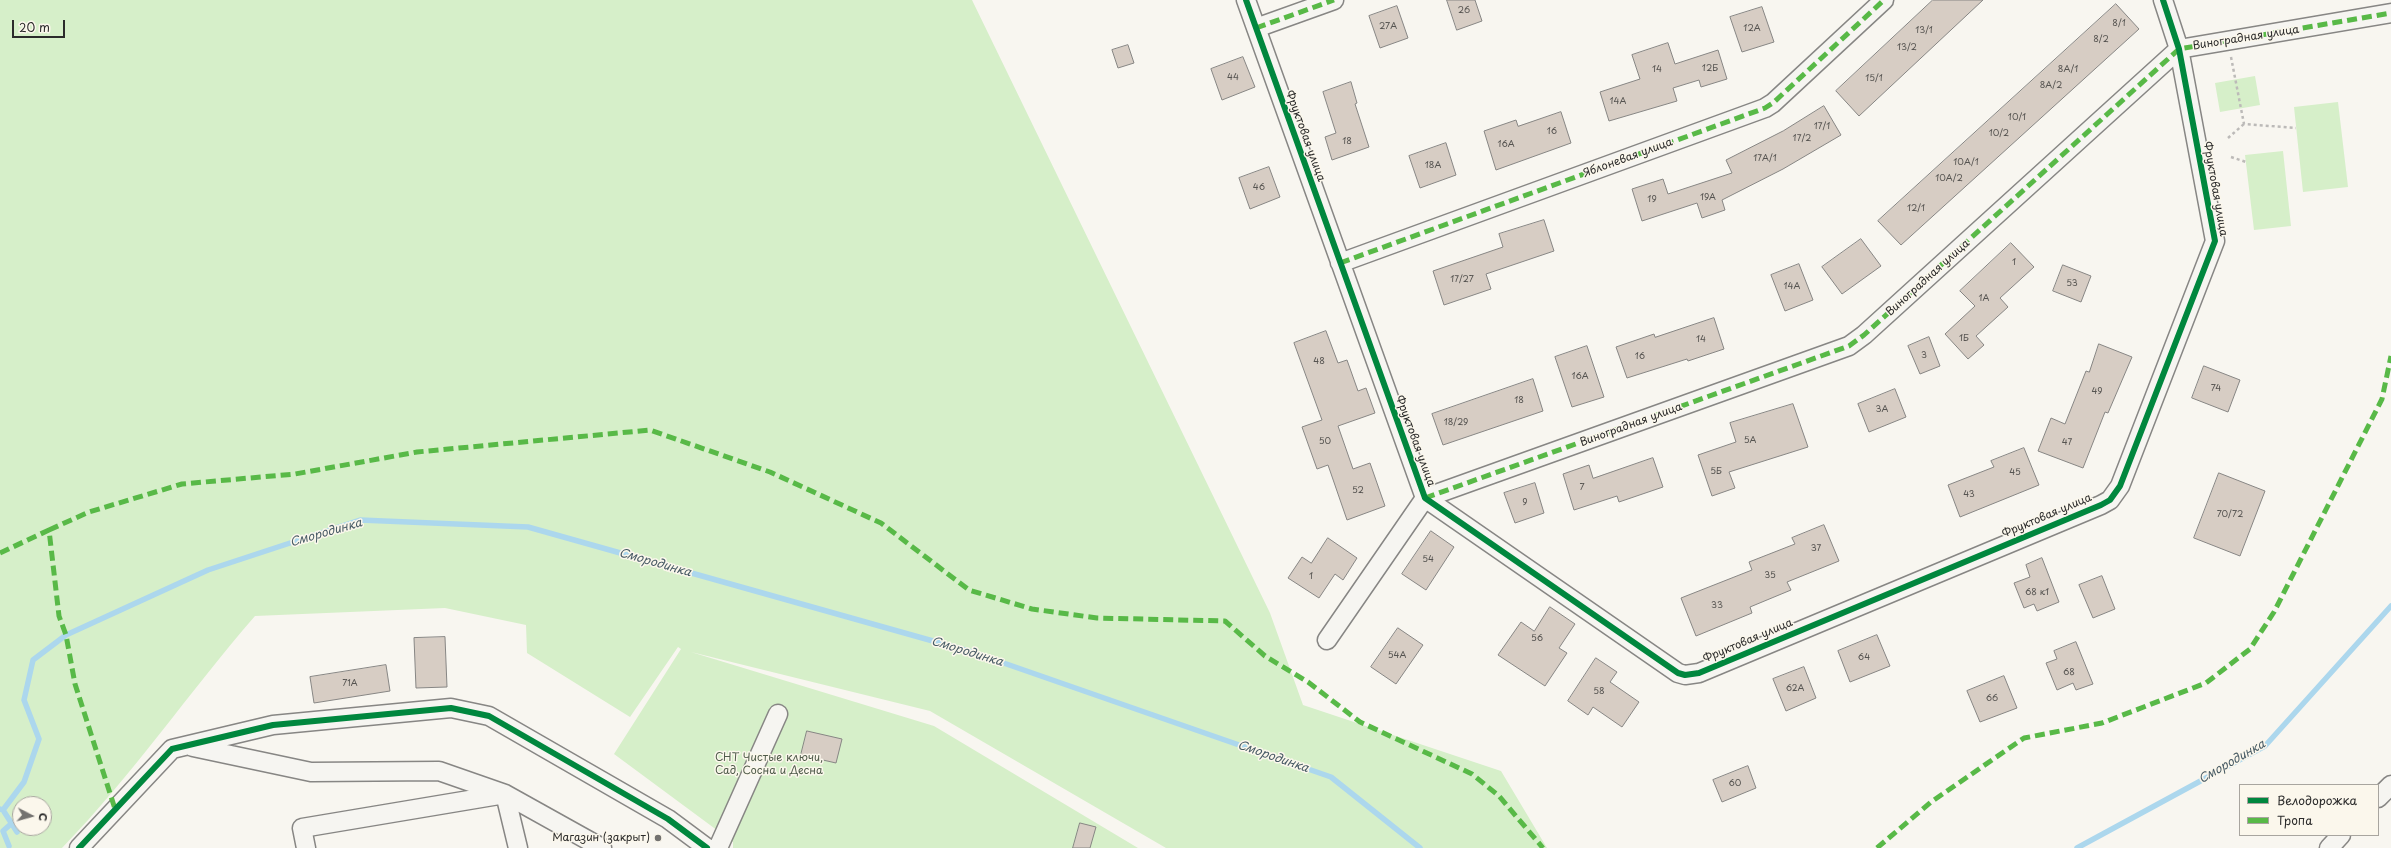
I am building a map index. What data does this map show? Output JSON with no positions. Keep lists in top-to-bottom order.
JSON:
{
  "streets": {
    "street": ["Виноградная улица", "Фруктовая улица", "Яблоневая улица"]
  },
  "crossings": [
    ["Виноградная улица", "Фруктовая улица"],
    ["Фруктовая улица", "Яблоневая улица"]
  ],
  "water": ["Смородинка"],
  "parks": ["СНТ Чистые ключи, Сад, Сосна и Десна"],
  "places": ["Магазин (закрыт)"],
  "house_numbers": [
    "26",
    "8/1",
    "27А",
    "12А",
    "13/1",
    "8/2",
    "13/2",
    "12Б",
    "14",
    "8А/1",
    "44",
    "15/1",
    "8А/2",
    "14А",
    "10/1",
    "17/1",
    "16",
    "10/2",
    "17/2",
    "18",
    "16А",
    "17А/1",
    "10А/1",
    "18А",
    "10А/2",
    "46",
    "19А",
    "19",
    "12/1",
    "1",
    "17/27",
    "53",
    "14А",
    "1А",
    "1Б",
    "14",
    "3",
    "16",
    "48",
    "16А",
    "74",
    "49",
    "18",
    "3А",
    "18/29",
    "5А",
    "50",
    "47",
    "5Б",
    "45",
    "7",
    "52",
    "43",
    "9",
    "70/72",
    "37",
    "54",
    "35",
    "1",
    "68 к1",
    "33",
    "56",
    "54А",
    "64",
    "68",
    "71А",
    "62А",
    "58",
    "66",
    "60"
  ],
  "legend": ["Велодорожка", "Тропа"],
  "scale_bar": "20 m",
  "north": "right"
}
